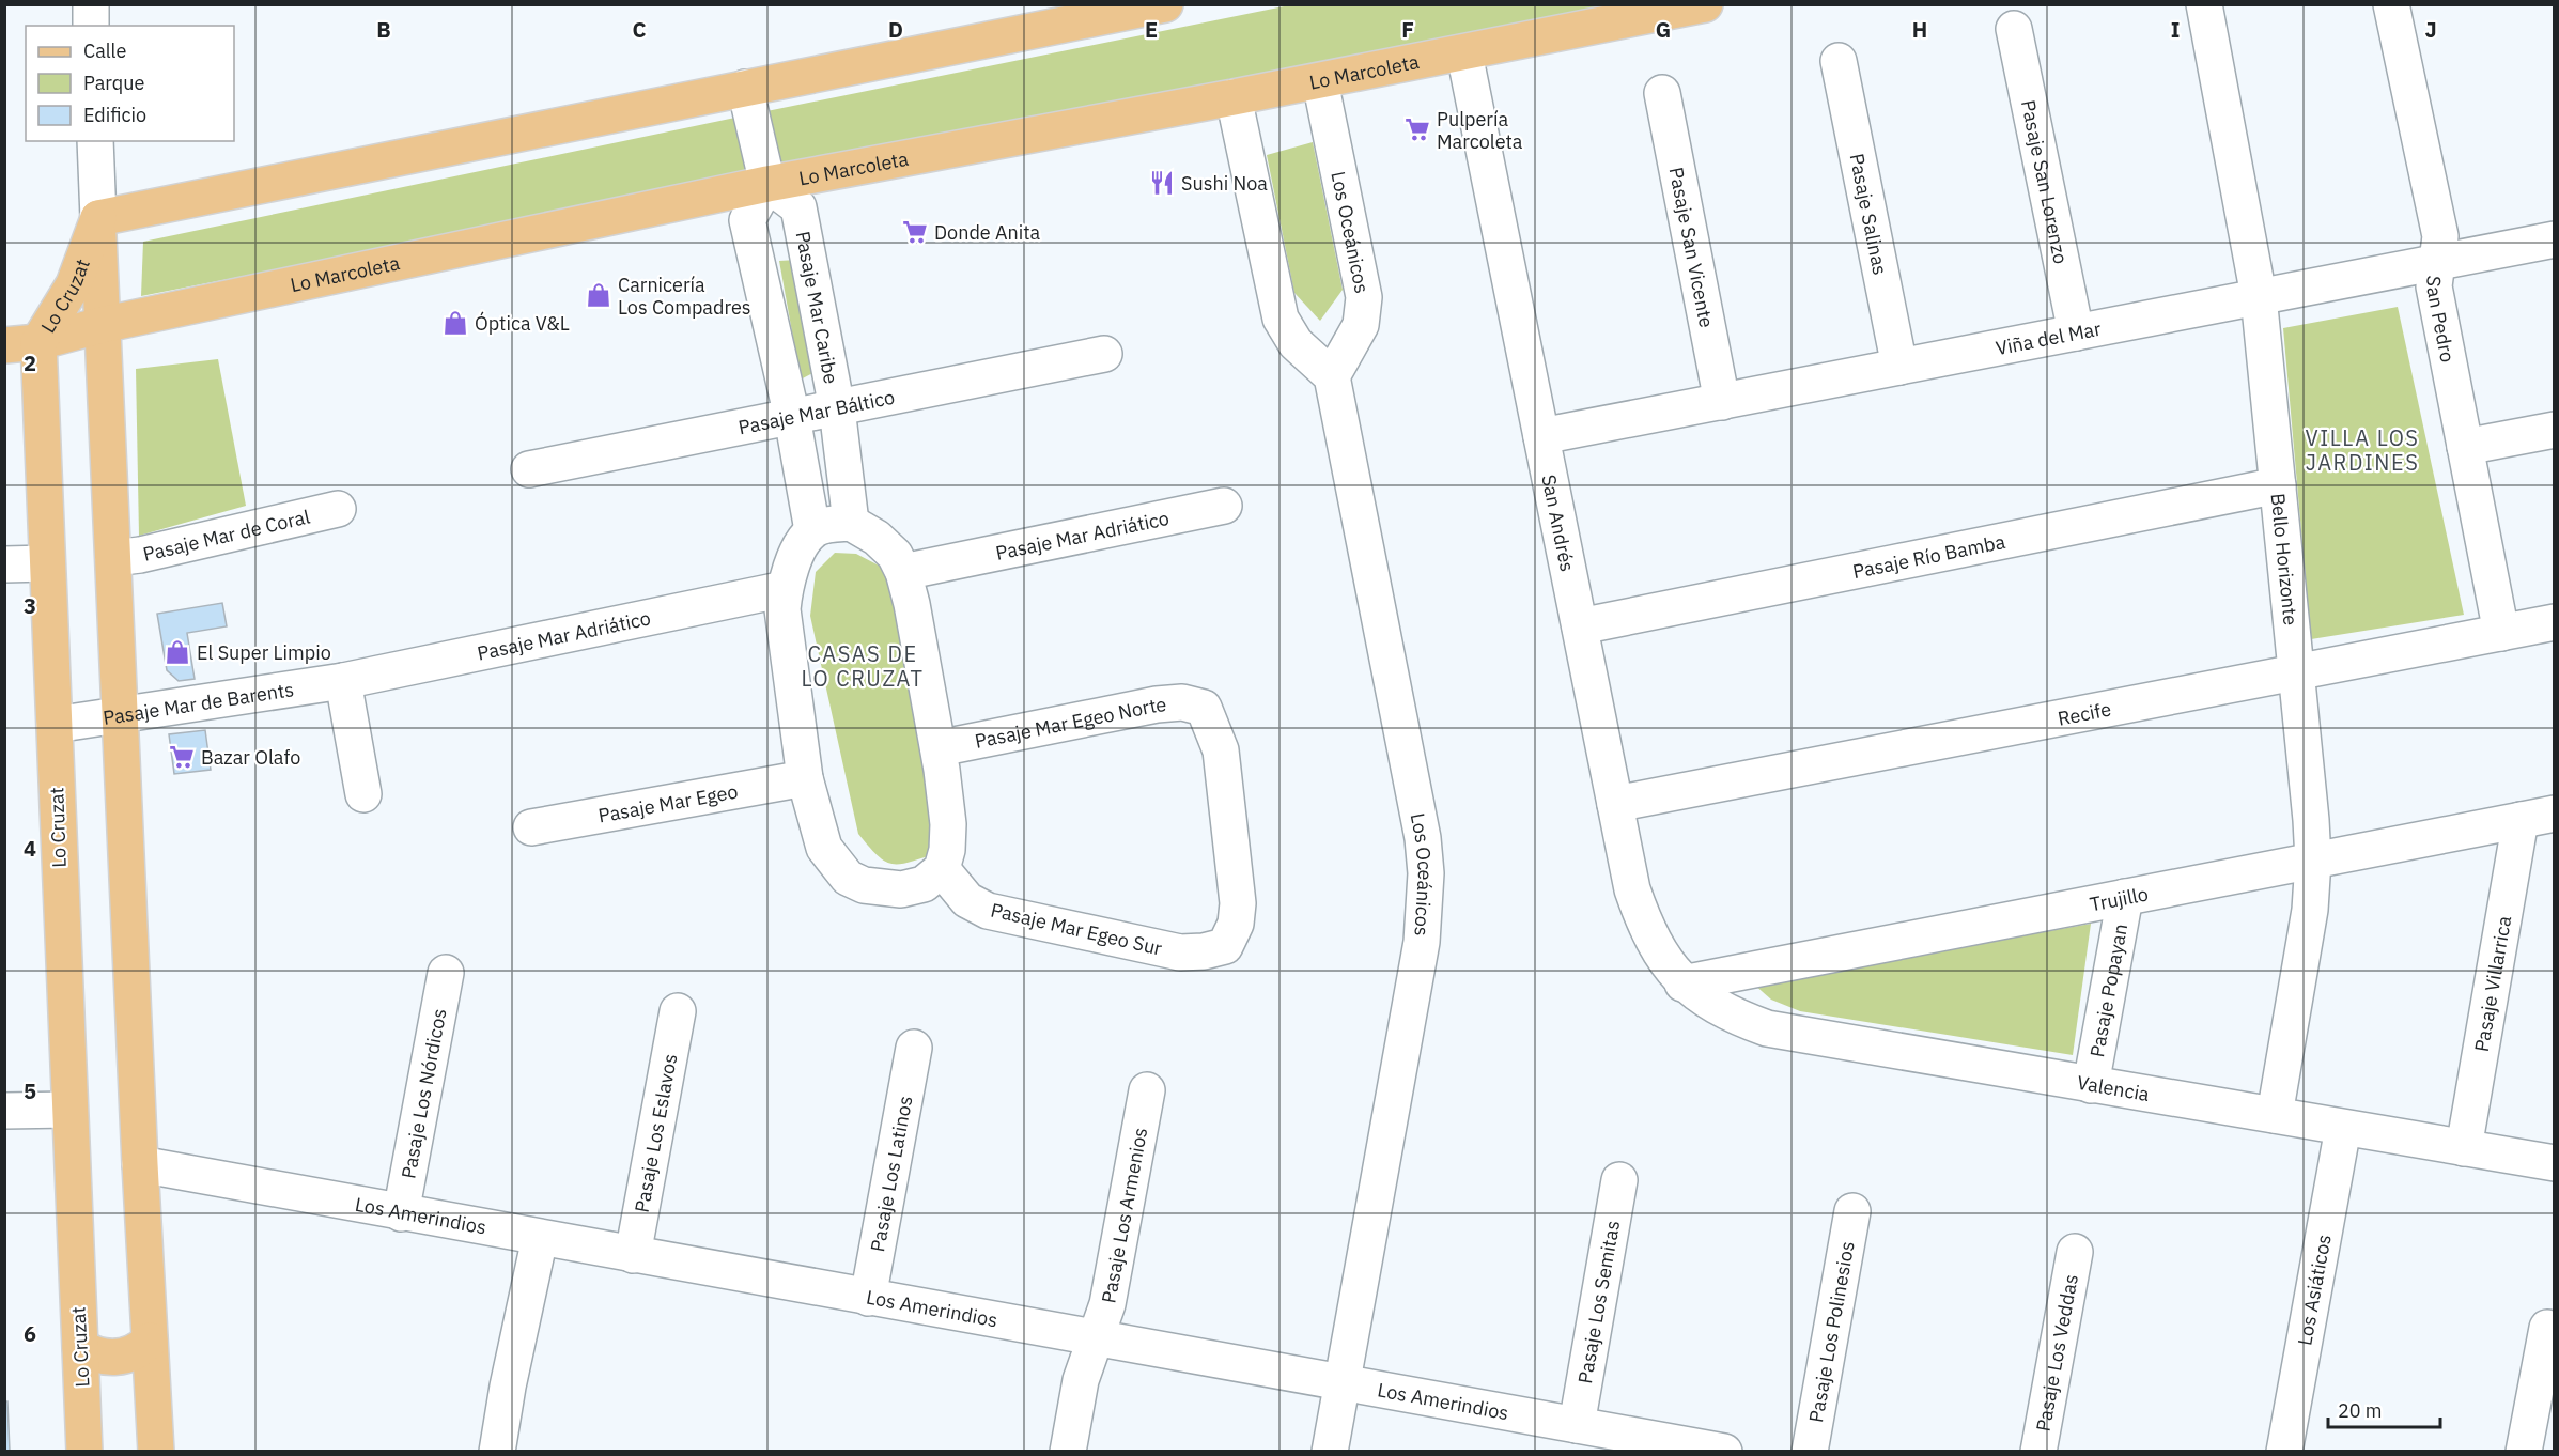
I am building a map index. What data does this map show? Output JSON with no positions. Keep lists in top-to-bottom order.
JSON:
{
  "streets": {
    "main road": ["Lo Marcoleta", "Lo Cruzat"],
    "street": [
      "Pasaje San Lorenzo",
      "Pasaje Salinas",
      "Los Oceánicos",
      "Pasaje San Vicente",
      "Pasaje Mar Caribe",
      "San Pedro",
      "Viña del Mar",
      "Pasaje Mar Báltico",
      "San Andrés",
      "Pasaje Mar de Coral",
      "Pasaje Mar Adriático",
      "Pasaje Río Bamba",
      "Bello Horizonte",
      "Pasaje Mar de Barents",
      "Recife",
      "Pasaje Mar Egeo Norte",
      "Pasaje Mar Egeo",
      "Trujillo",
      "Pasaje Mar Egeo Sur",
      "Pasaje Villarrica",
      "Pasaje Popayan",
      "Valencia",
      "Pasaje Los Nórdicos",
      "Pasaje Los Eslavos",
      "Pasaje Los Latinos",
      "Pasaje Los Armenios",
      "Los Amerindios",
      "Los Asiáticos",
      "Pasaje Los Semitas",
      "Pasaje Los Polinesios",
      "Pasaje Los Veddas"
    ]
  },
  "crossings": [
    ["Lo Marcoleta", "Los Oceánicos"],
    ["Lo Marcoleta", "Lo Cruzat"],
    ["Lo Marcoleta", "Pasaje Mar Caribe"],
    ["Lo Marcoleta", "San Andrés"],
    ["Pasaje San Lorenzo", "Viña del Mar"],
    ["Pasaje Salinas", "Viña del Mar"],
    ["Los Oceánicos", "Los Amerindios"],
    ["Pasaje San Vicente", "Viña del Mar"],
    ["Lo Cruzat", "Pasaje Mar de Coral"],
    ["Lo Cruzat", "Pasaje Mar de Barents"],
    ["Lo Cruzat", "Los Amerindios"],
    ["Pasaje Mar Caribe", "Pasaje Mar Báltico"],
    ["San Pedro", "Viña del Mar"],
    ["San Pedro", "Recife"],
    ["Viña del Mar", "San Andrés"],
    ["Viña del Mar", "Bello Horizonte"],
    ["San Andrés", "Pasaje Río Bamba"],
    ["San Andrés", "Recife"],
    ["San Andrés", "Trujillo"],
    ["San Andrés", "Valencia"],
    ["Pasaje Mar Adriático", "Pasaje Mar de Barents"],
    ["Pasaje Río Bamba", "Bello Horizonte"],
    ["Bello Horizonte", "Recife"],
    ["Bello Horizonte", "Trujillo"],
    ["Bello Horizonte", "Valencia"],
    ["Pasaje Mar Egeo Norte", "Pasaje Mar Egeo Sur"],
    ["Trujillo", "Pasaje Villarrica"],
    ["Trujillo", "Pasaje Popayan"],
    ["Trujillo", "Valencia"],
    ["Pasaje Villarrica", "Valencia"],
    ["Pasaje Popayan", "Valencia"],
    ["Valencia", "Los Asiáticos"],
    ["Pasaje Los Nórdicos", "Los Amerindios"],
    ["Pasaje Los Eslavos", "Los Amerindios"],
    ["Pasaje Los Latinos", "Los Amerindios"],
    ["Pasaje Los Armenios", "Los Amerindios"],
    ["Los Amerindios", "Pasaje Los Semitas"]
  ],
  "districts": ["VILLA LOS JARDINES", "CASAS DE LO CRUZAT"],
  "places": {
    "supermarket": ["Pulpería Marcoleta", "Donde Anita", "Bazar Olafo"],
    "restaurant": ["Sushi Noa"],
    "shop": ["Carnicería Los Compadres", "Óptica V&L", "El Super Limpio"]
  },
  "legend": ["Calle", "Parque", "Edificio"],
  "scale_bar": "20 m",
  "grid": {
    "columns": [
      "B",
      "C",
      "D",
      "E",
      "F",
      "G",
      "H",
      "I",
      "J"
    ],
    "rows": [
      "2",
      "3",
      "4",
      "5",
      "6"
    ]
  }
}
